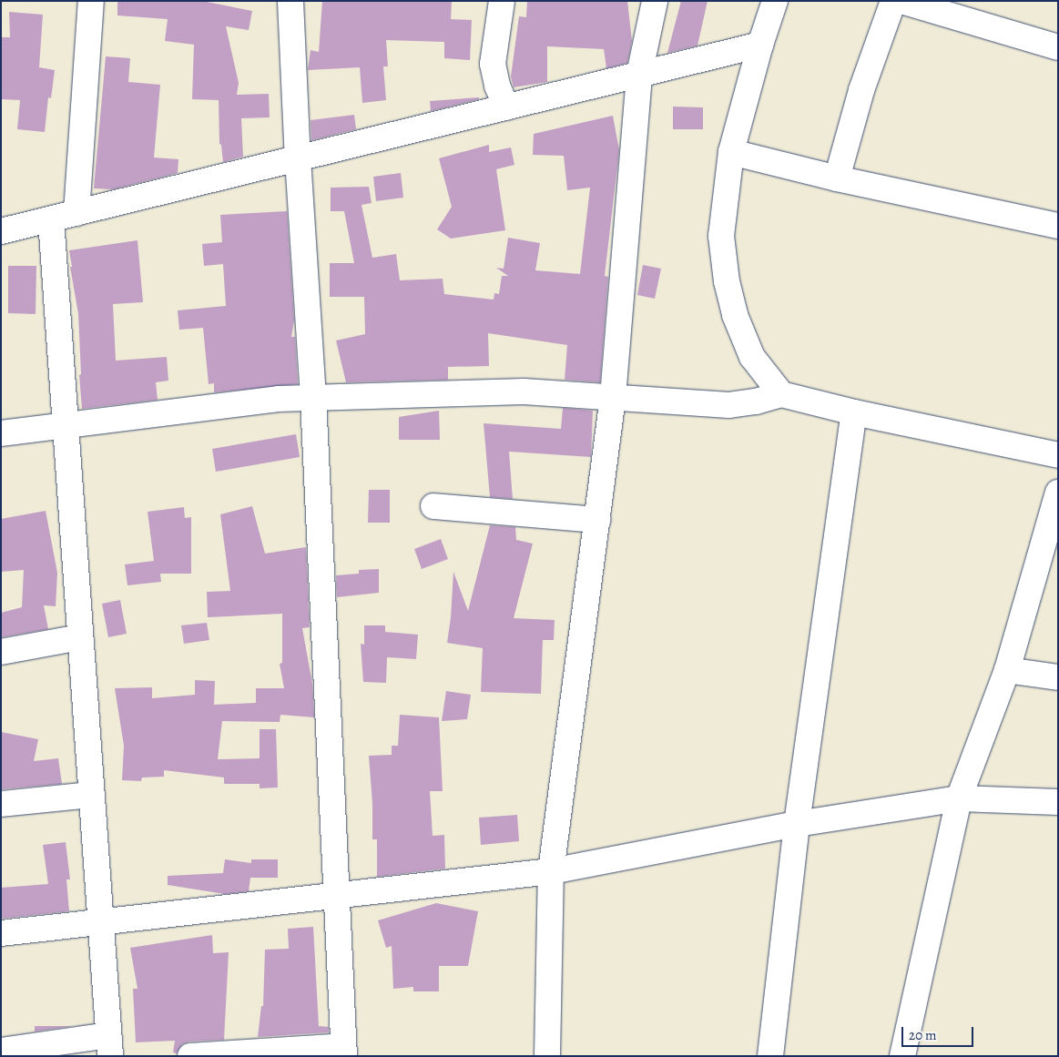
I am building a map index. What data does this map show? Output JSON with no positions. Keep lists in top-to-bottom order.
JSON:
{
  "scale_bar": "20 m"
}
